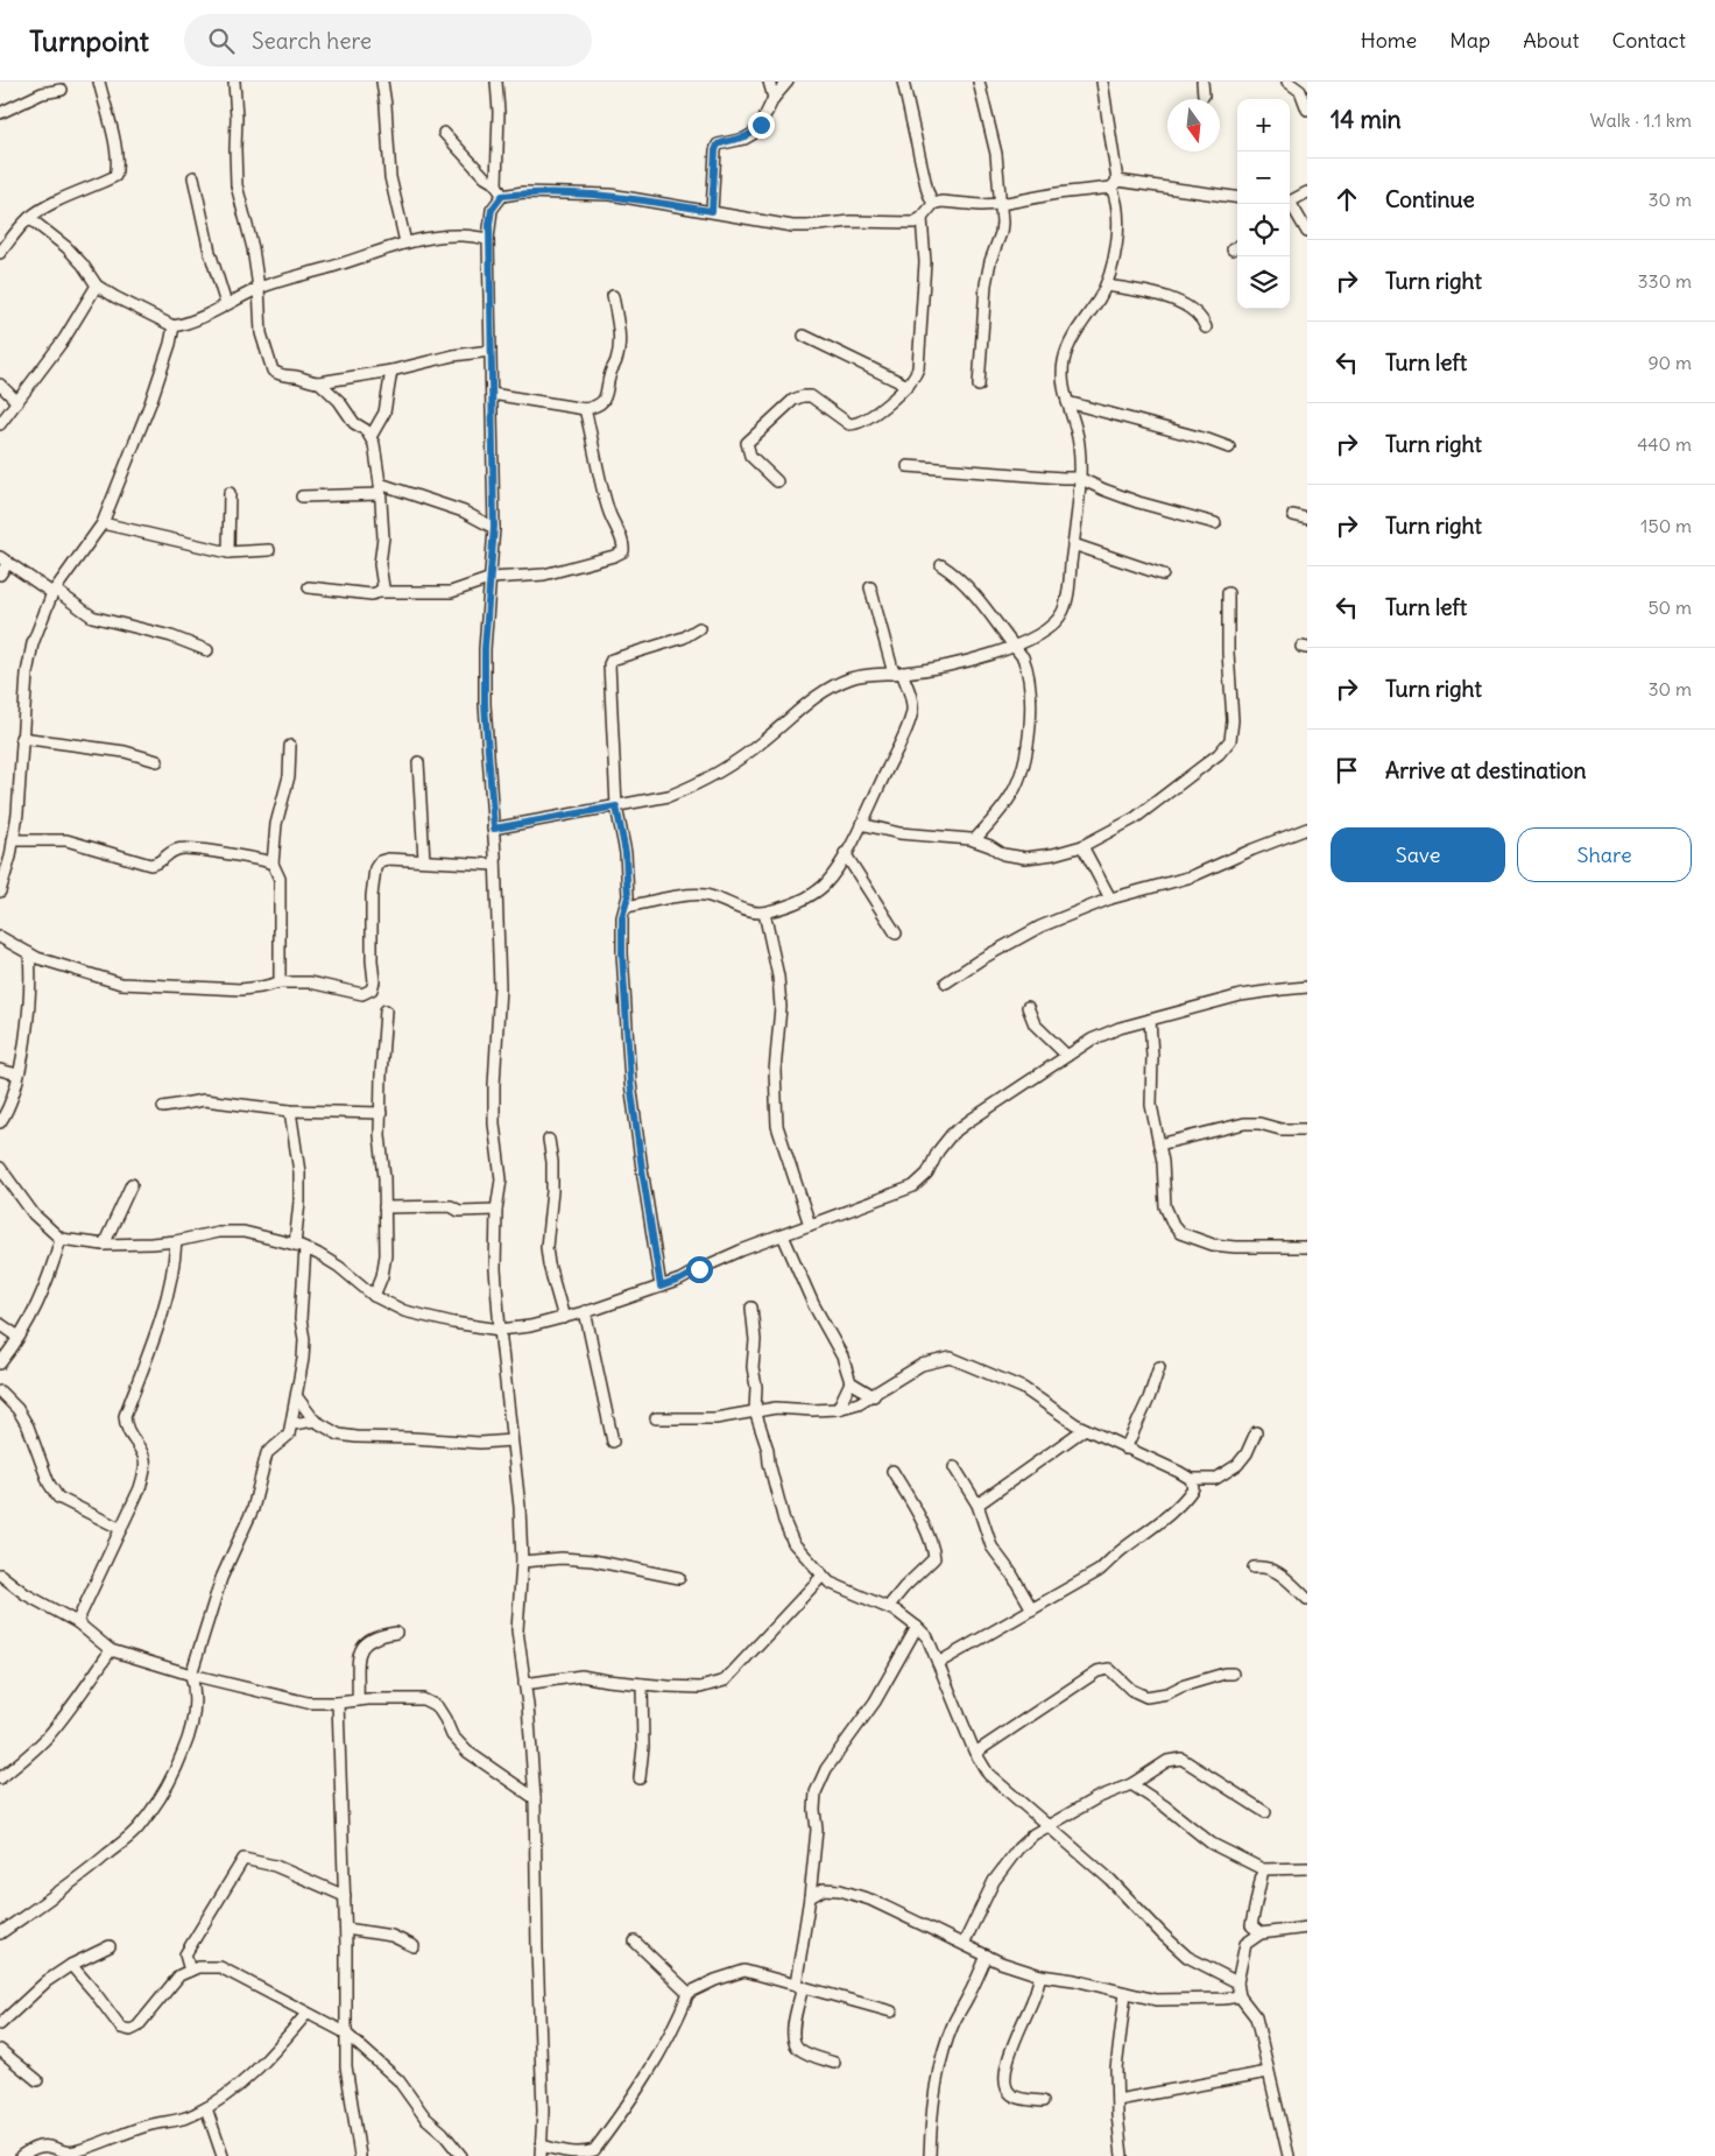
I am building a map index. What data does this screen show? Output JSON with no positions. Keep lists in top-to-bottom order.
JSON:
{
  "north": "bottom",
  "page": {
    "header": "Turnpoint",
    "search": "Search here",
    "nav": [
      "Home",
      "Map",
      "About",
      "Contact"
    ],
    "heading": ["14 min", "Walk · 1.1 km"],
    "map_buttons": ["+", "−"],
    "list": [
      ["Continue", "30 m"],
      ["Turn right", "330 m"],
      ["Turn left", "90 m"],
      ["Turn right", "440 m"],
      ["Turn right", "150 m"],
      ["Turn left", "50 m"],
      ["Turn right", "30 m"],
      "Arrive at destination"
    ],
    "buttons": ["Save", "Share"]
  }
}
